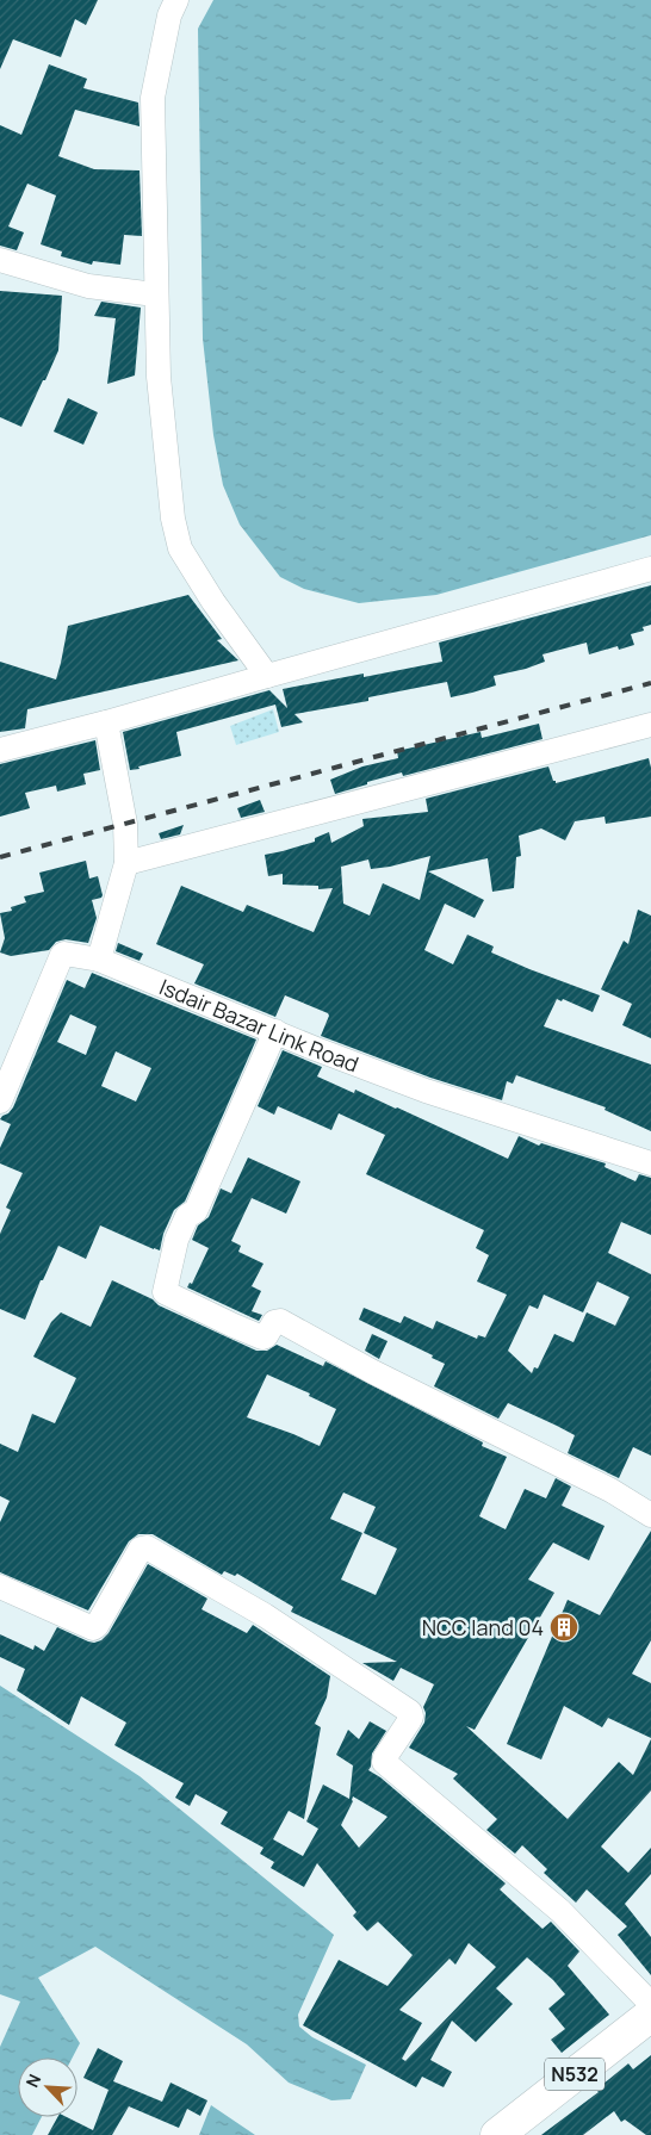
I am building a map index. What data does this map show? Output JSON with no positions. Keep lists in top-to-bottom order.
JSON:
{
  "streets": {
    "highway": ["N532"],
    "street": ["Isdair Bazar Link Road"]
  },
  "places": {
    "building": ["NCC land 04"]
  },
  "north": "top left"
}
